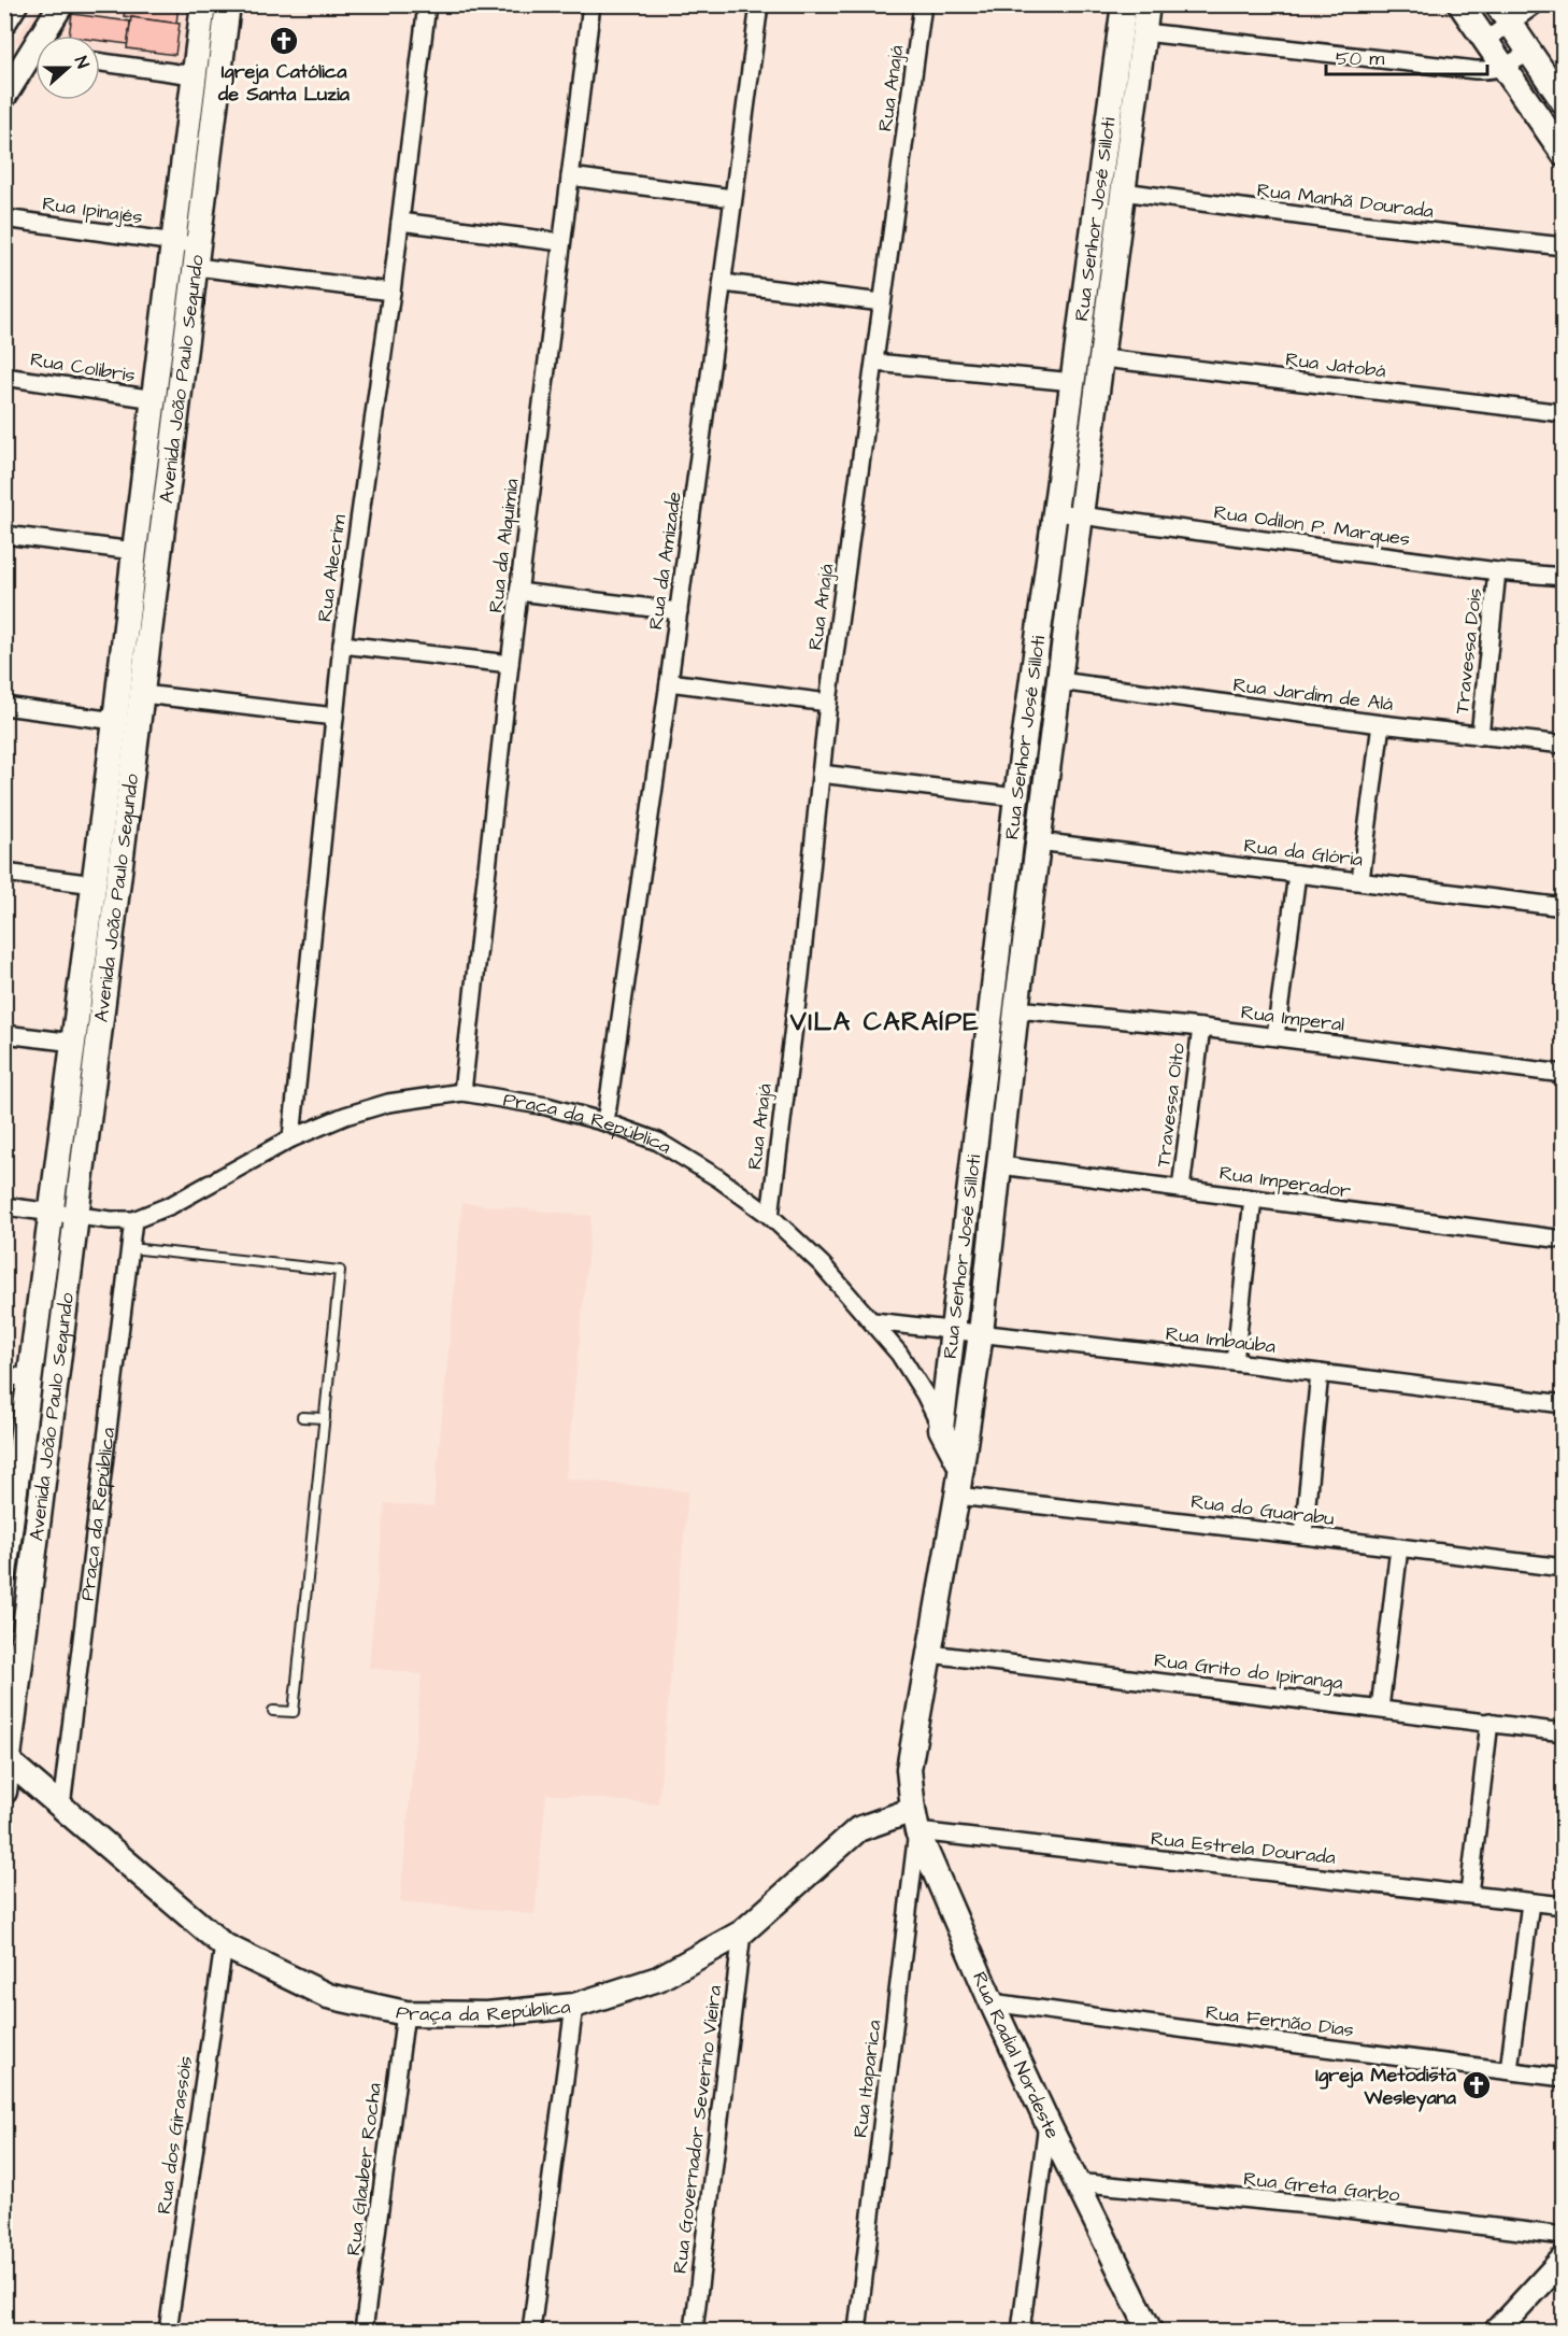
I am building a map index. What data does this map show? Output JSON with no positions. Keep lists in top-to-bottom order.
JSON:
{
  "streets": {
    "street": [
      "Rua Anajá",
      "Rua Manhã Dourada",
      "Rua Ipinajés",
      "Rua Senhor José Silloti",
      "Rua Jatobá",
      "Rua Colibris",
      "Avenida João Paulo Segundo",
      "Rua Odilon P. Marques",
      "Rua da Alquimia",
      "Rua da Amizade",
      "Rua Alecrim",
      "Travessa Dois",
      "Rua Jardim de Alá",
      "Rua da Glória",
      "Rua Imperal",
      "Travessa Oito",
      "Praça da República",
      "Rua Imperador",
      "Rua Imbaúba",
      "Rua do Guarabu",
      "Rua Grito do Ipiranga",
      "Rua Estrela Dourada",
      "Rua Fernão Dias",
      "Rua Radial Nordeste",
      "Rua Itaparica",
      "Rua Governador Severino Vieira",
      "Rua dos Girassóis",
      "Rua Glauber Rocha",
      "Rua Greta Garbo"
    ]
  },
  "crossings": [
    ["Rua Anajá", "Praça da República"],
    ["Rua Manhã Dourada", "Rua Senhor José Silloti"],
    ["Rua Ipinajés", "Avenida João Paulo Segundo"],
    ["Rua Ipinajés", "Rua Alecrim"],
    ["Rua Senhor José Silloti", "Rua Jatobá"],
    ["Rua Senhor José Silloti", "Rua Odilon P. Marques"],
    ["Rua Senhor José Silloti", "Rua Jardim de Alá"],
    ["Rua Senhor José Silloti", "Rua da Glória"],
    ["Rua Senhor José Silloti", "Rua Imperal"],
    ["Rua Senhor José Silloti", "Praça da República"],
    ["Rua Senhor José Silloti", "Rua Imperador"],
    ["Rua Senhor José Silloti", "Rua Imbaúba"],
    ["Rua Senhor José Silloti", "Rua do Guarabu"],
    ["Rua Senhor José Silloti", "Rua Grito do Ipiranga"],
    ["Rua Senhor José Silloti", "Rua Radial Nordeste"],
    ["Rua Colibris", "Avenida João Paulo Segundo"],
    ["Avenida João Paulo Segundo", "Praça da República"],
    ["Rua Odilon P. Marques", "Travessa Dois"],
    ["Rua da Alquimia", "Praça da República"],
    ["Rua da Amizade", "Praça da República"],
    ["Rua Alecrim", "Praça da República"],
    ["Travessa Dois", "Rua Jardim de Alá"],
    ["Rua Imperal", "Travessa Oito"],
    ["Travessa Oito", "Rua Imperador"],
    ["Praça da República", "Rua Imbaúba"],
    ["Praça da República", "Rua Estrela Dourada"],
    ["Praça da República", "Rua Radial Nordeste"],
    ["Praça da República", "Rua Itaparica"],
    ["Praça da República", "Rua Governador Severino Vieira"],
    ["Praça da República", "Rua dos Girassóis"],
    ["Praça da República", "Rua Glauber Rocha"],
    ["Rua Estrela Dourada", "Rua Radial Nordeste"],
    ["Rua Estrela Dourada", "Rua Itaparica"],
    ["Rua Fernão Dias", "Rua Radial Nordeste"],
    ["Rua Radial Nordeste", "Rua Itaparica"],
    ["Rua Radial Nordeste", "Rua Greta Garbo"]
  ],
  "districts": ["VILA CARAÍPE"],
  "places": {
    "church": ["Igreja Católica de Santa Luzia", "Igreja Metodista Wesleyana"]
  },
  "scale_bar": "50 m",
  "north": "right"
}
